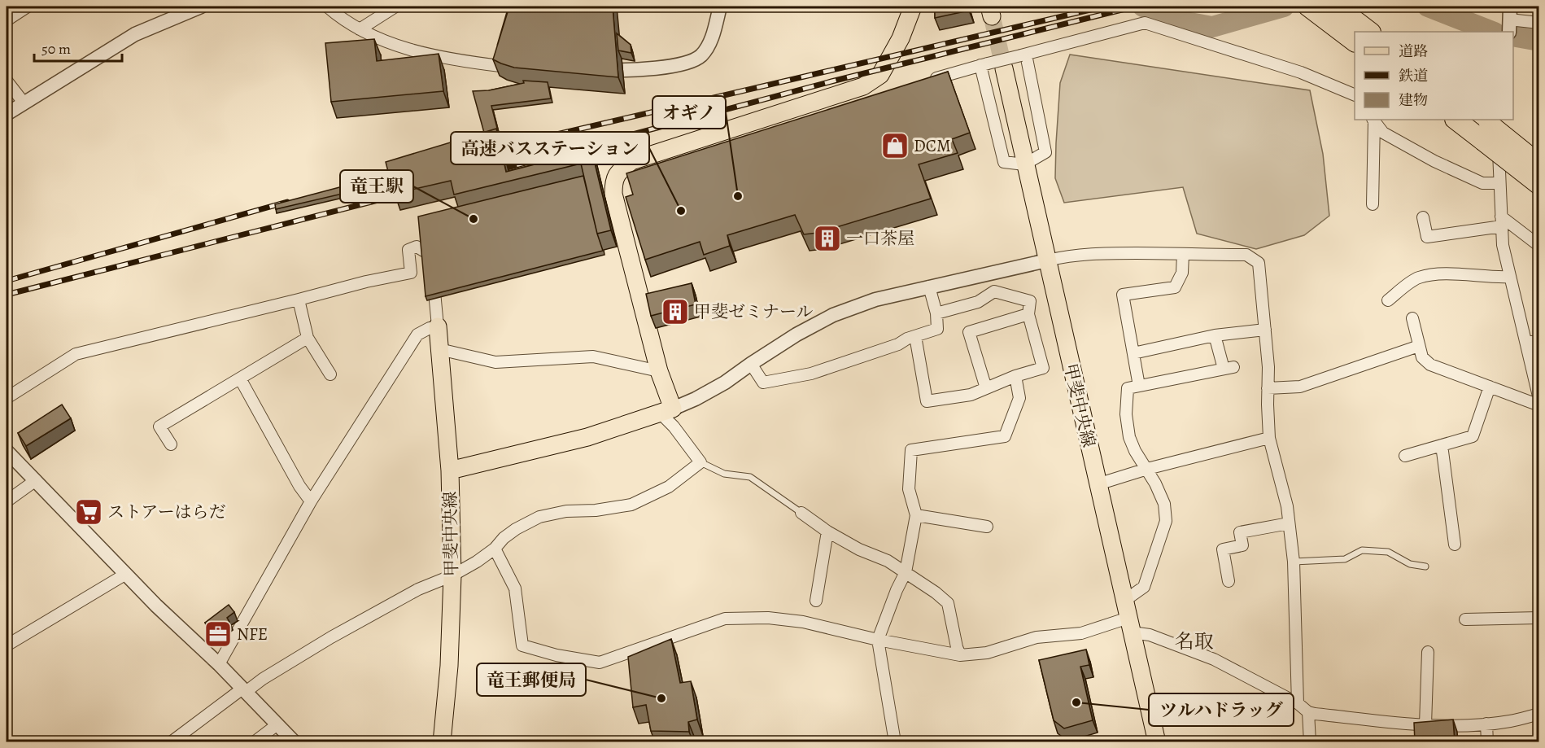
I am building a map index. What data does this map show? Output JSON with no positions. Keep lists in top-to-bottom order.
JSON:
{
  "streets": {
    "main road": ["甲斐中央線"]
  },
  "districts": ["名取"],
  "places": {
    "shop": ["DCM"],
    "other": [
      "オギノ",
      "高速バスステーション",
      "竜王駅",
      "竜王郵便局",
      "ツルハドラッグ"
    ],
    "building": ["一口茶屋", "甲斐ゼミナール"],
    "supermarket": ["ストアーはらだ"],
    "office": ["NFE"]
  },
  "legend": ["道路", "鉄道", "建物"],
  "scale_bar": "50 m"
}
